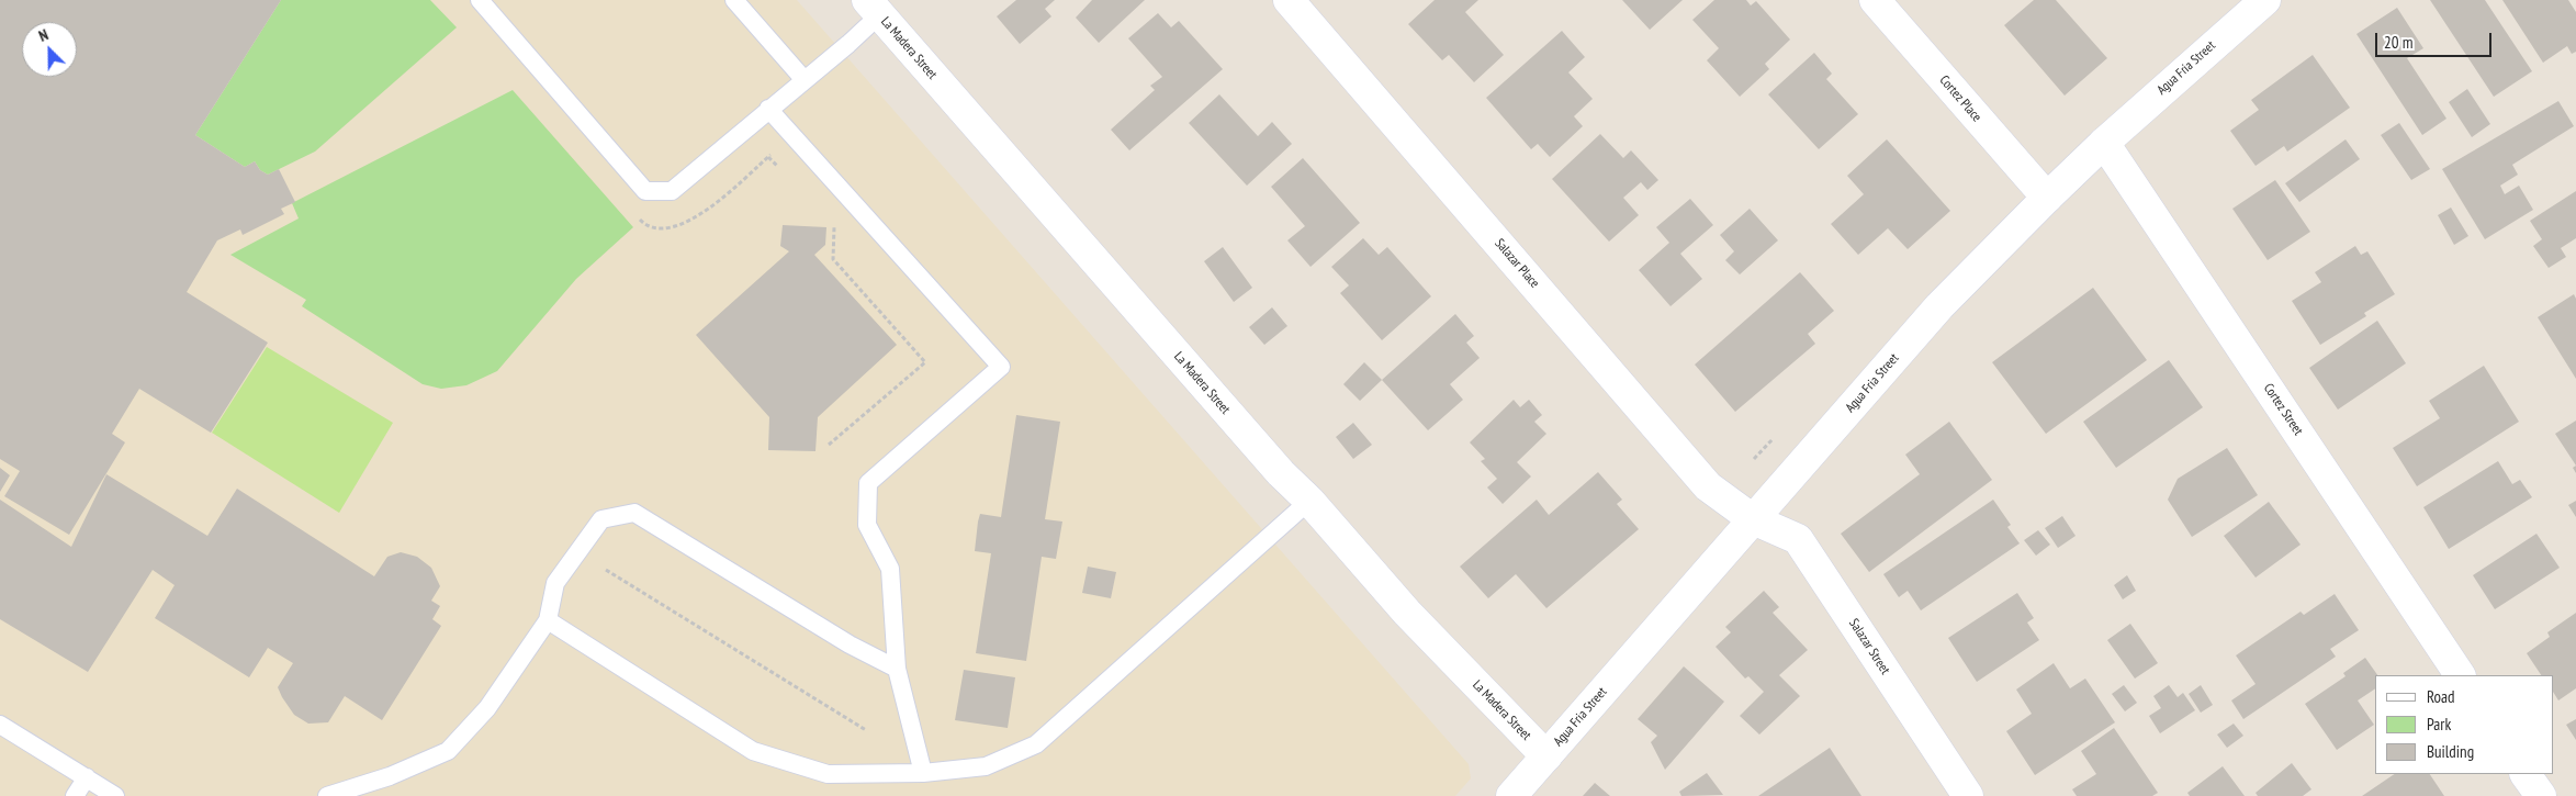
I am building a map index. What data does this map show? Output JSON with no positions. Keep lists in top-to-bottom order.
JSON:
{
  "streets": {
    "street": [
      "La Madera Street",
      "Agua Fria Street",
      "Cortez Place",
      "Salazar Place",
      "Cortez Street",
      "Salazar Street"
    ]
  },
  "crossings": [
    ["La Madera Street", "Agua Fria Street"],
    ["Agua Fria Street", "Cortez Place"],
    ["Agua Fria Street", "Salazar Place"],
    ["Agua Fria Street", "Cortez Street"],
    ["Agua Fria Street", "Salazar Street"],
    ["Salazar Place", "Salazar Street"]
  ],
  "legend": ["Road", "Park", "Building"],
  "scale_bar": "20 m",
  "north": "top left"
}
